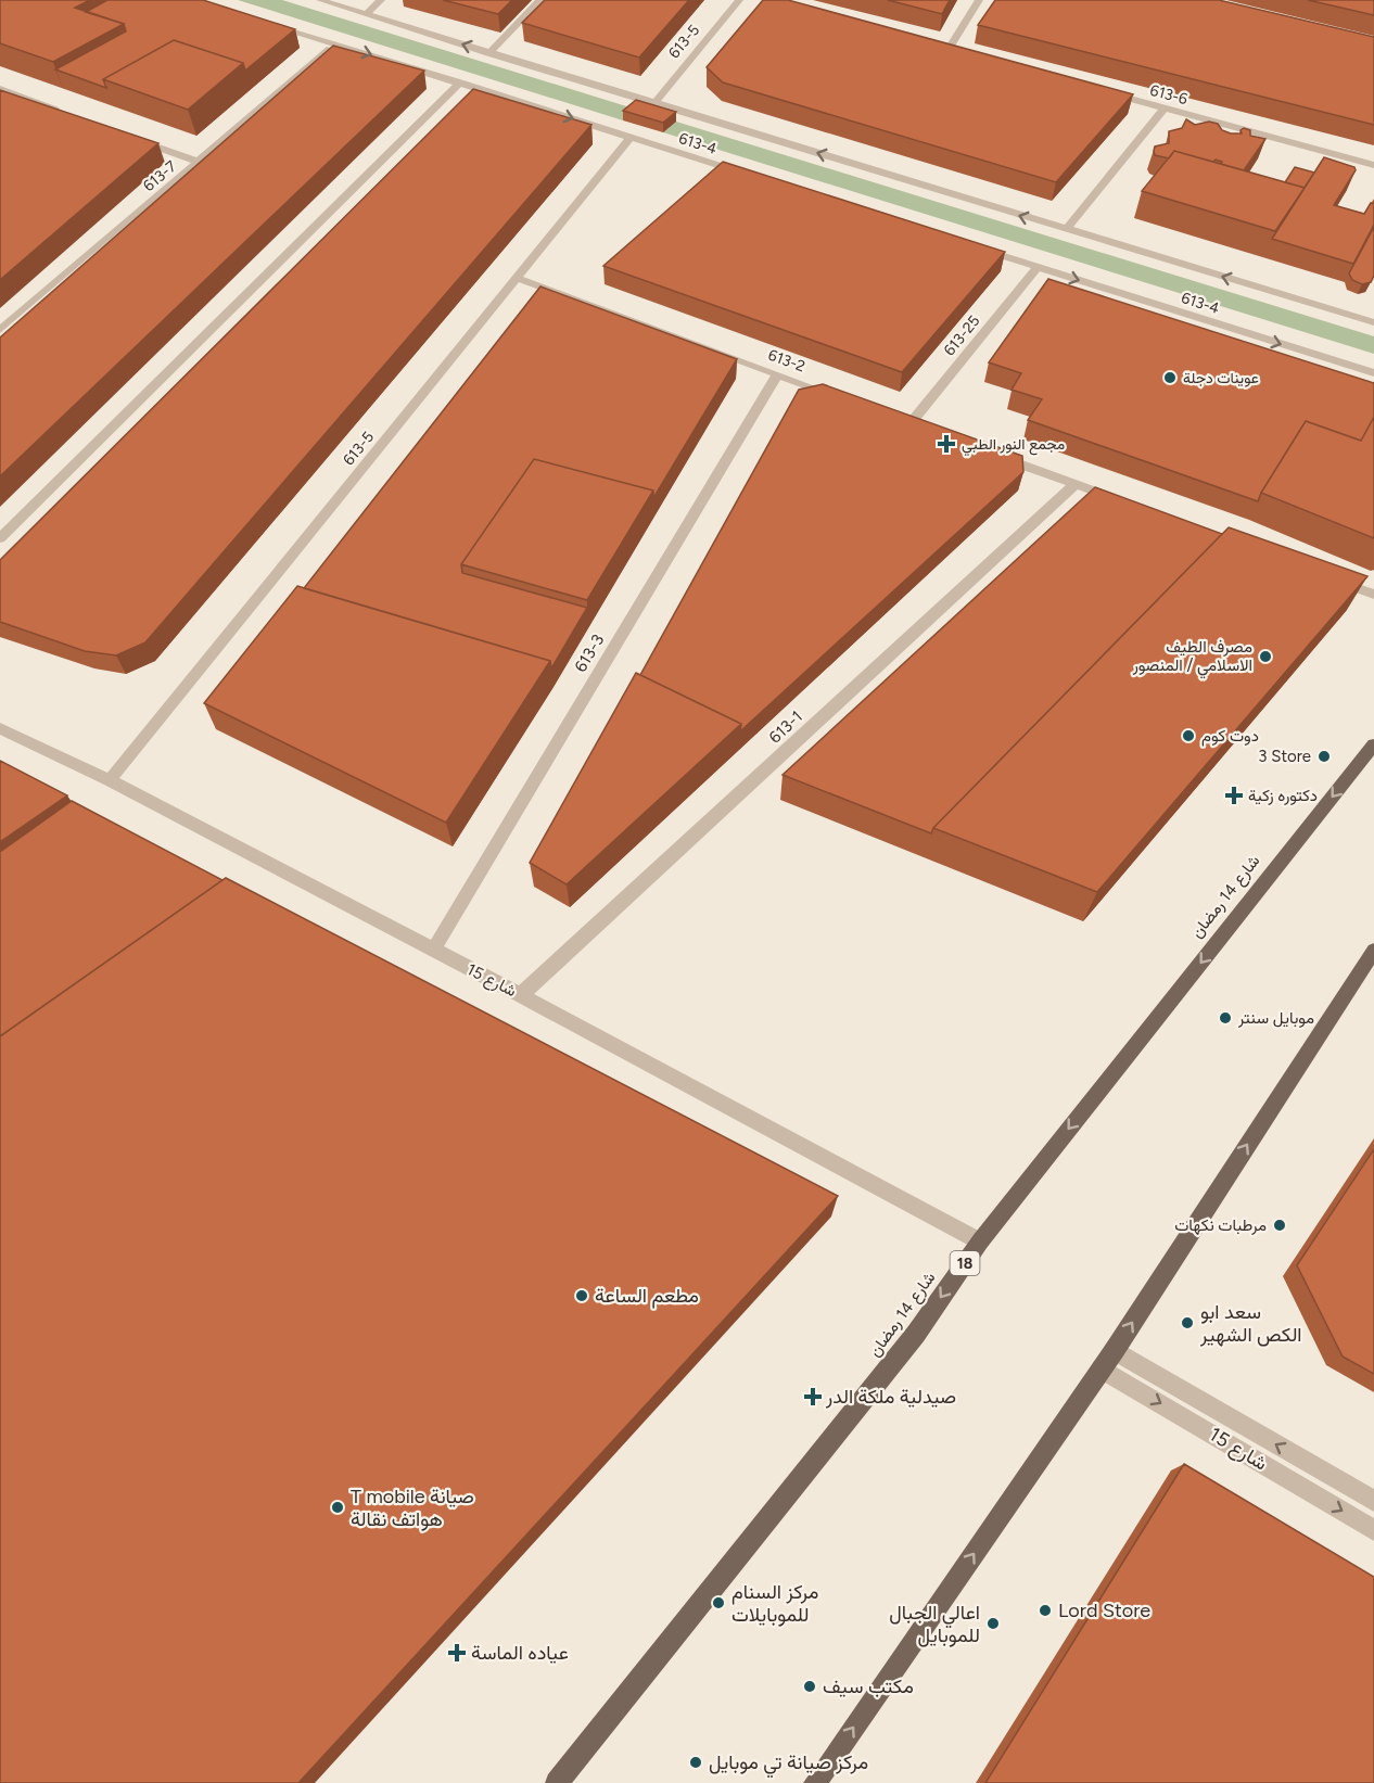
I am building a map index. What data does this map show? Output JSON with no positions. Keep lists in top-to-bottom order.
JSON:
{
  "streets": {
    "main road": ["شارع 14 رمضان", "18"],
    "street": [
      "613-5",
      "613-6",
      "613-4",
      "613-7",
      "613-25",
      "613-2",
      "613-3",
      "613-1",
      "شارع 15"
    ]
  },
  "crossings": [
    ["613-5", "613-4"],
    ["613-5", "613-2"],
    ["613-5", "شارع 15"],
    ["613-4", "613-7"],
    ["613-4", "613-25"],
    ["613-2", "613-3"],
    ["613-3", "شارع 15"],
    ["613-1", "شارع 15"],
    ["شارع 14 رمضان", "شارع 15"]
  ],
  "one_way": ["شارع 14 رمضان"],
  "places": {
    "other": [
      "عوينات دجلة",
      "مصرف الطيف الاسلامي / المنصور",
      "دوت كوم",
      "3 Store",
      "موبايل سنتر",
      "مرطبات نكهات",
      "مطعم الساعة",
      "سعد ابو الكص الشهير",
      "T mobile صيانة هواتف نقالة",
      "مركز السنام للموبايلات",
      "Lord Store",
      "اعالي الجبال للموبايل",
      "مكتب سيف",
      "مركز صيانة تي موبايل"
    ],
    "health": [
      "مجمع النور الطبي",
      "دكتوره زكية",
      "صيدلية ملكة الدر",
      "عياده الماسة"
    ]
  }
}
